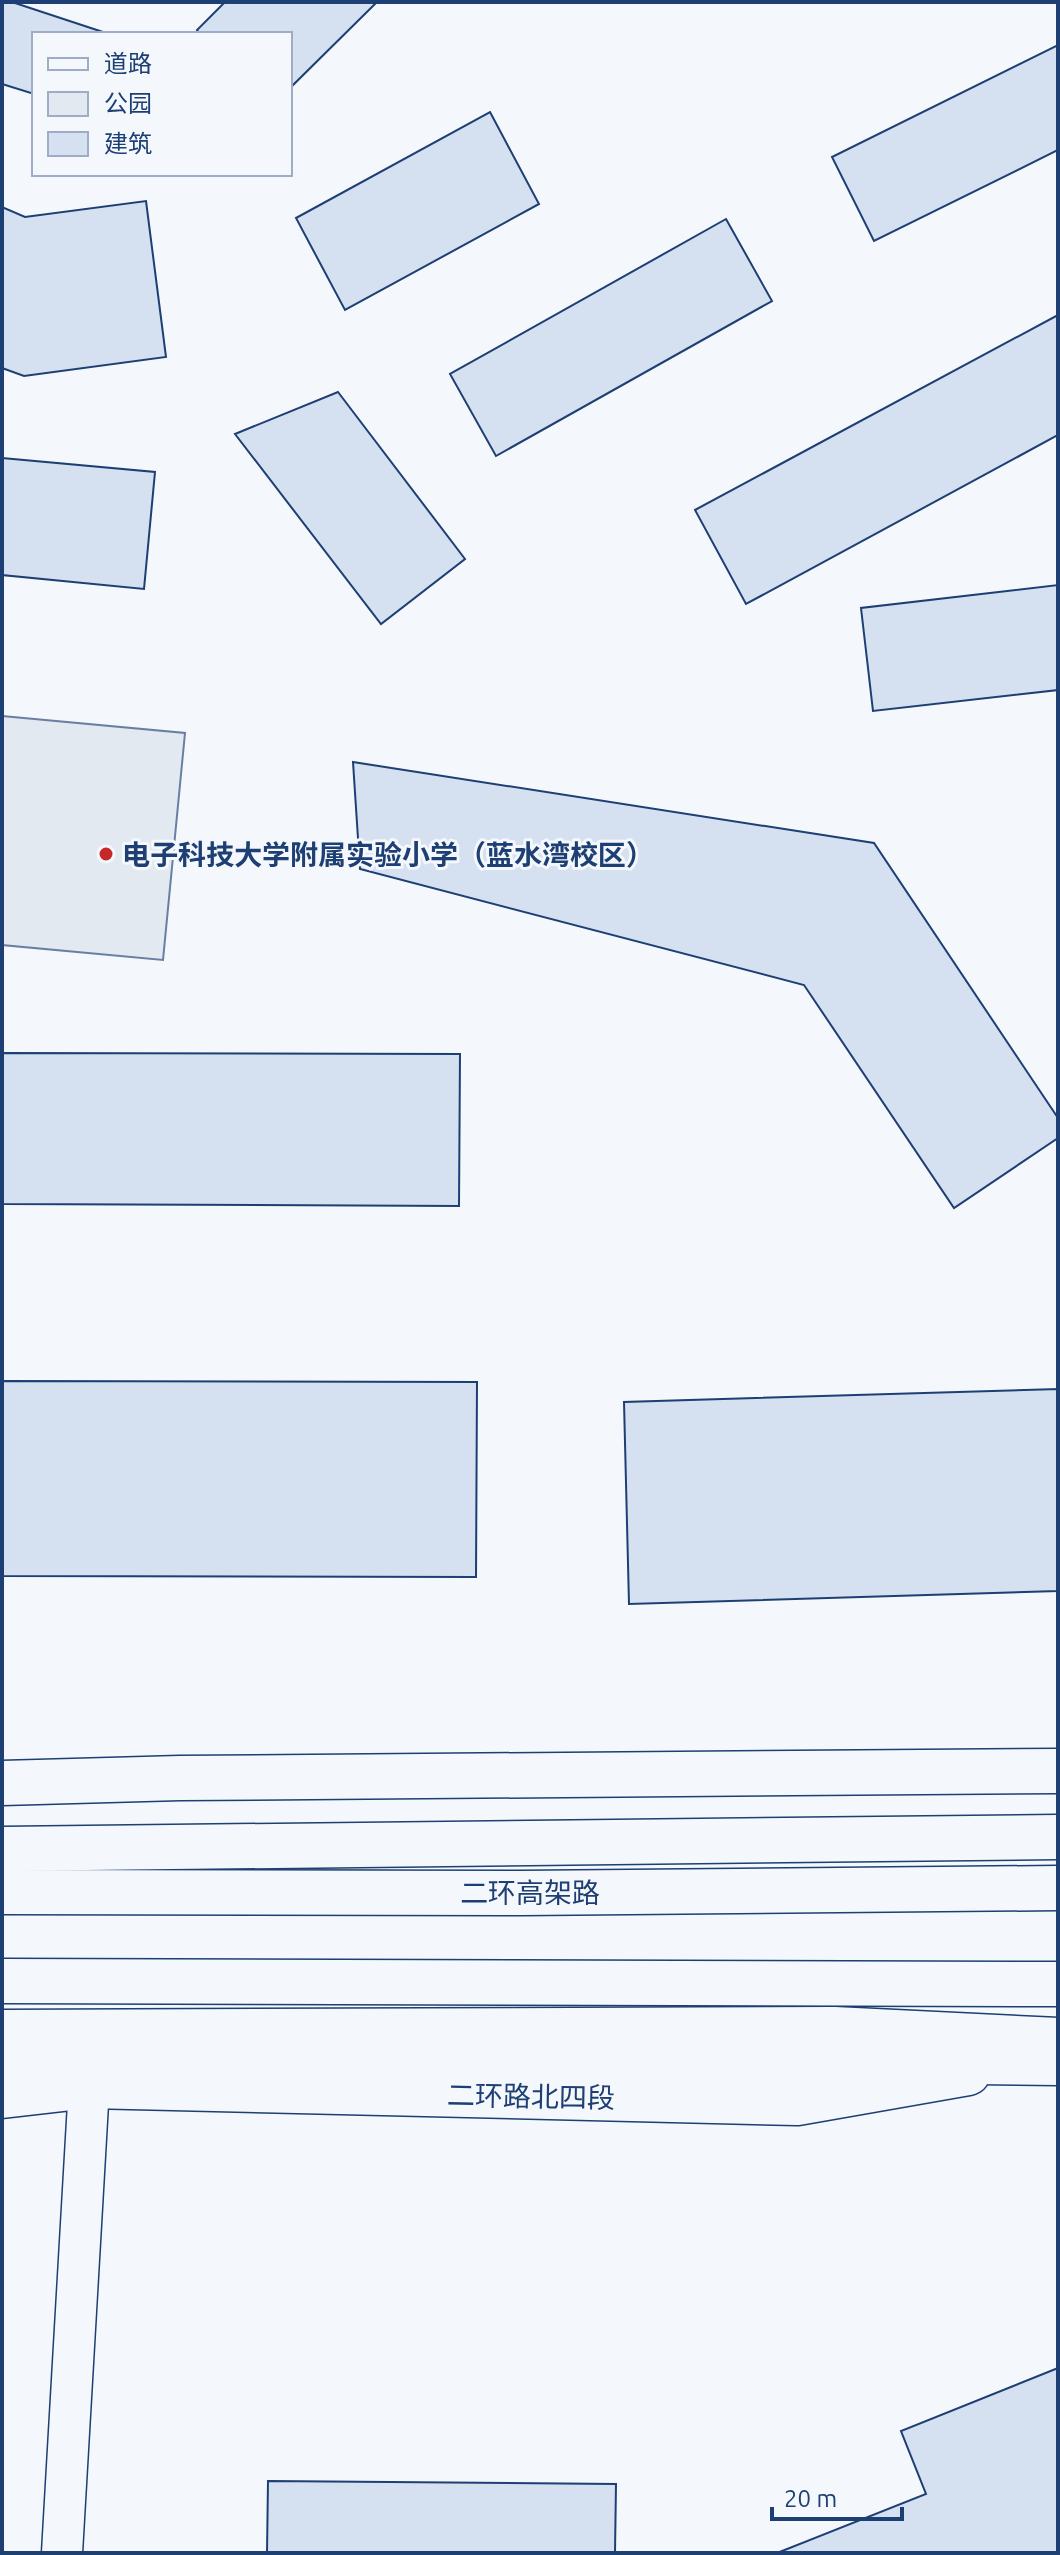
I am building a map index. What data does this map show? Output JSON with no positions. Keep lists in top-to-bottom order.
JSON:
{
  "streets": {
    "main road": ["二环高架路"]
  },
  "places": ["电子科技大学附属实验小学（蓝水湾校区）"],
  "legend": ["道路", "公园", "建筑"],
  "scale_bar": "20 m"
}
